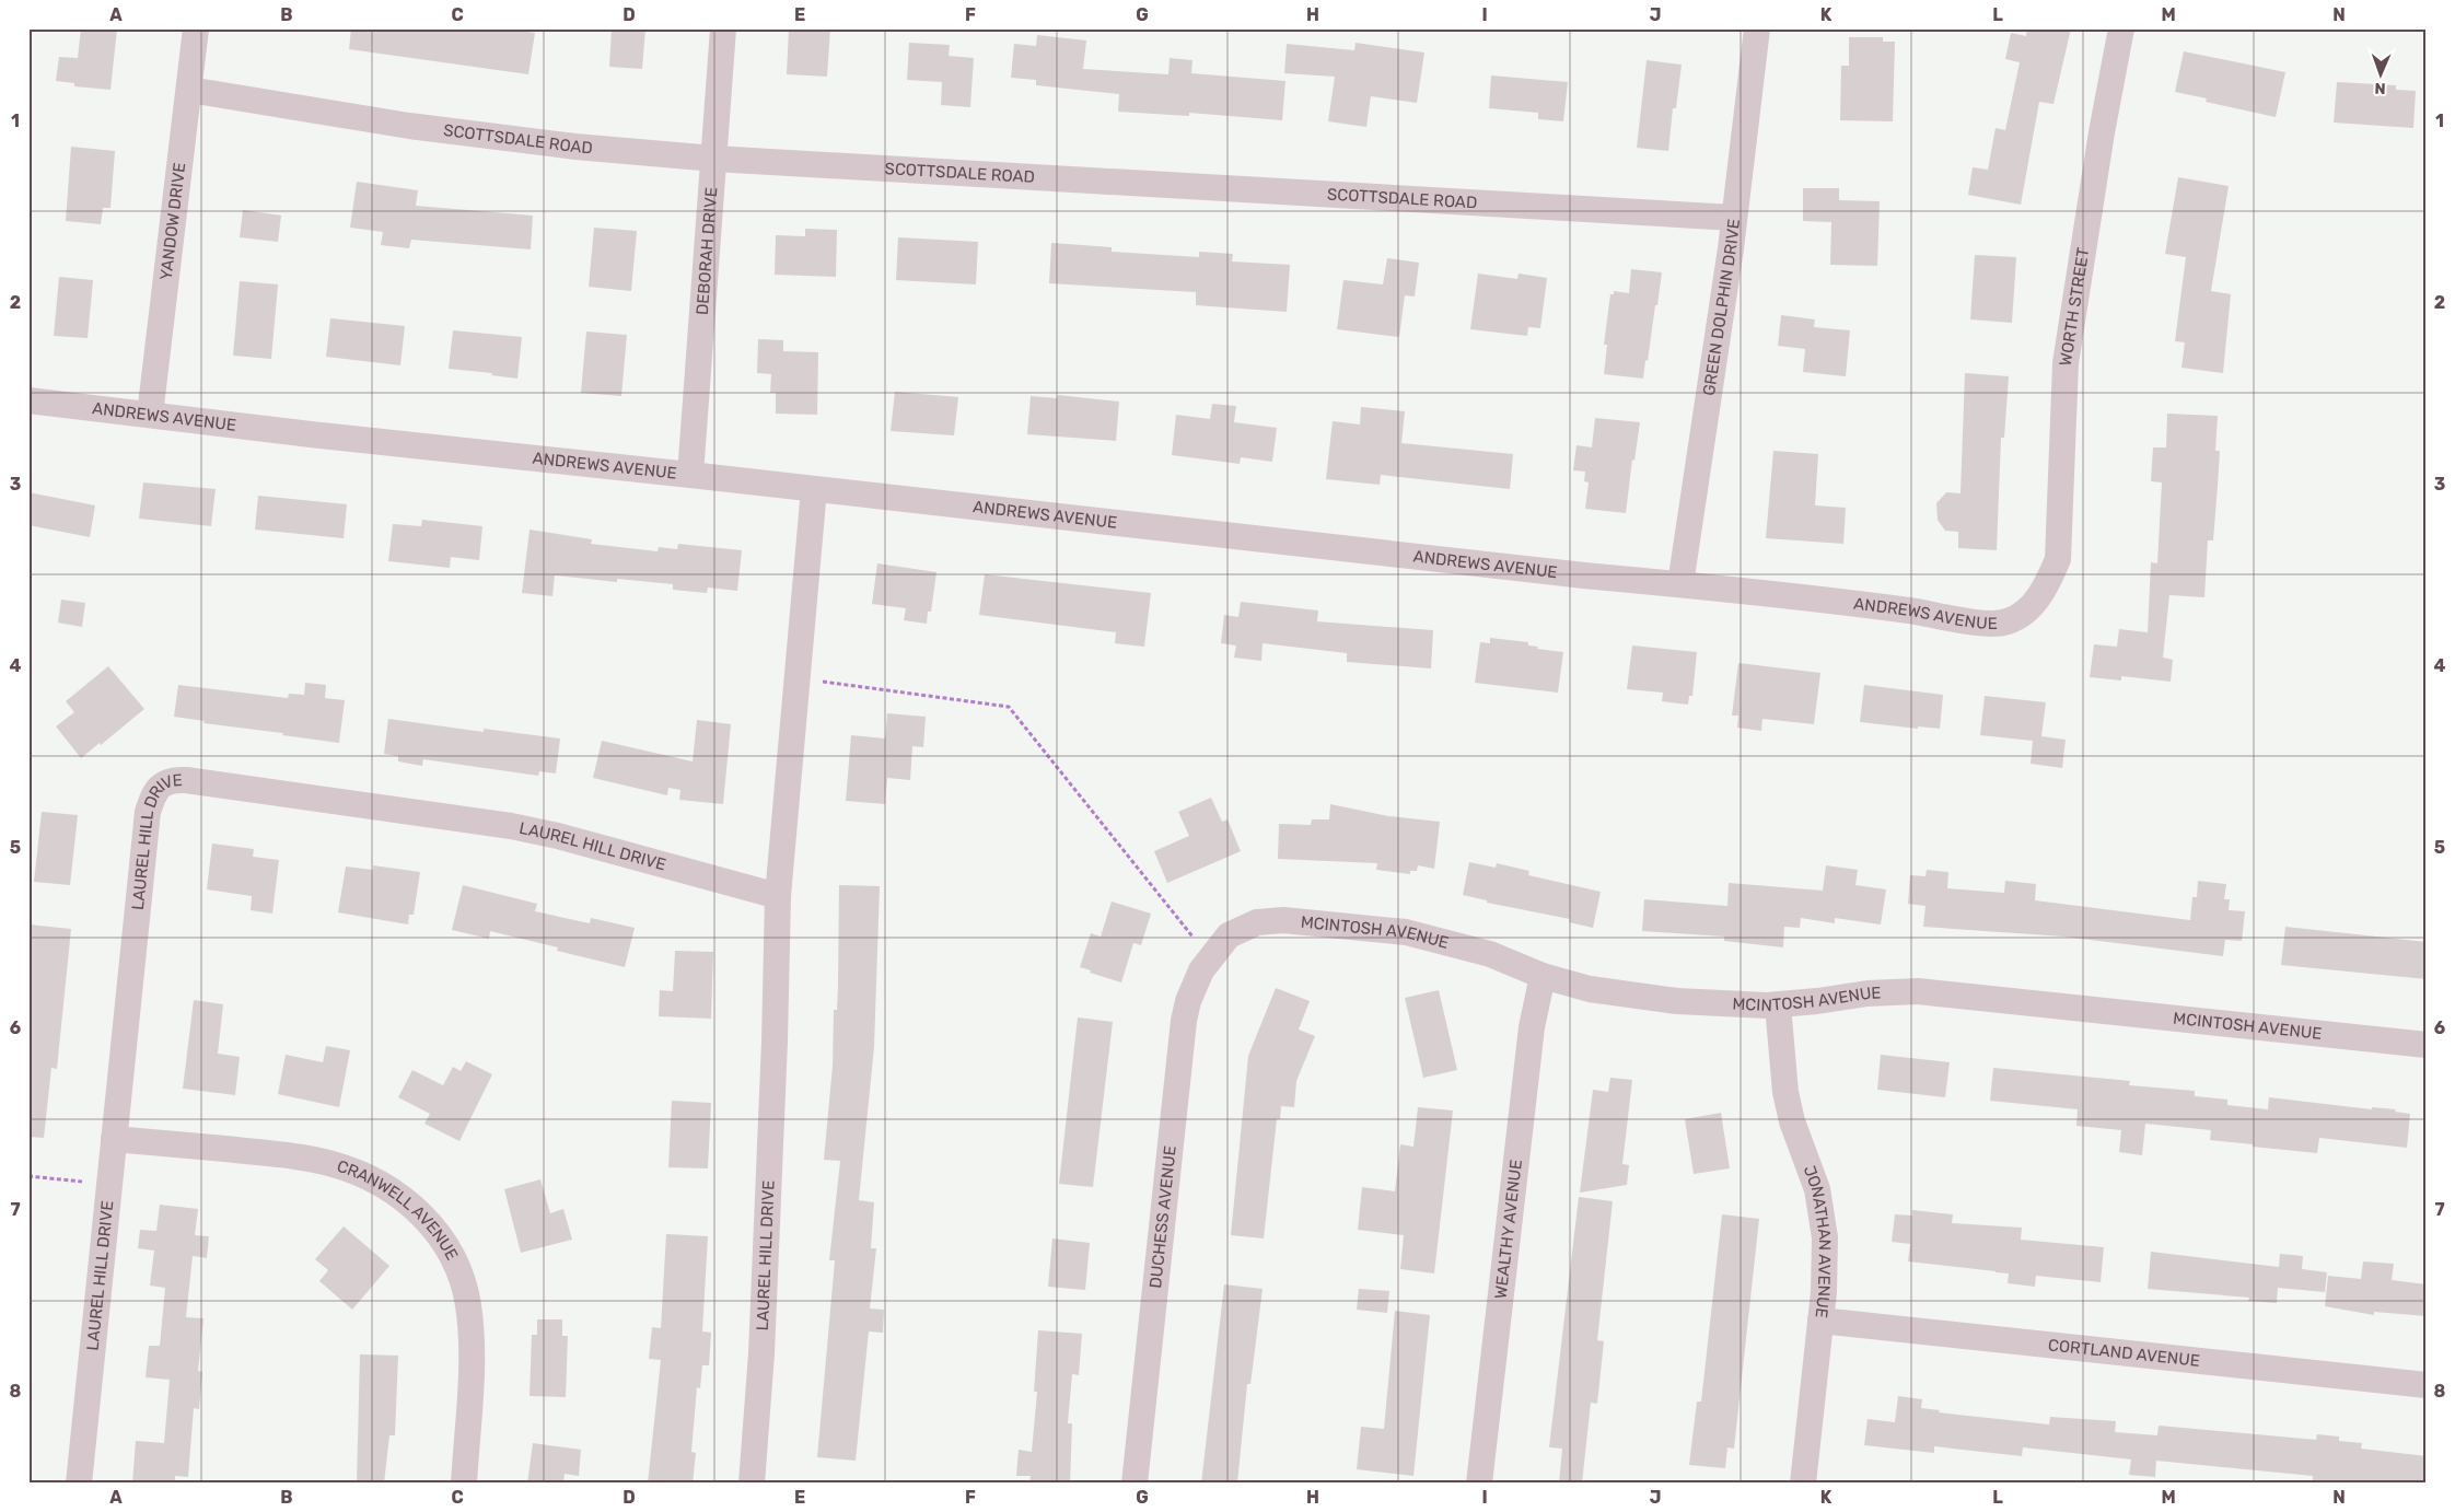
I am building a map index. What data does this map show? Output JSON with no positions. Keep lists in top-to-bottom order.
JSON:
{
  "streets": {
    "street": [
      "SCOTTSDALE ROAD",
      "YANDOW DRIVE",
      "DEBORAH DRIVE",
      "GREEN DOLPHIN DRIVE",
      "WORTH STREET",
      "ANDREWS AVENUE",
      "LAUREL HILL DRIVE",
      "MCINTOSH AVENUE",
      "CRANWELL AVENUE",
      "DUCHESS AVENUE",
      "WEALTHY AVENUE",
      "JONATHAN AVENUE",
      "CORTLAND AVENUE"
    ]
  },
  "crossings": [
    ["SCOTTSDALE ROAD", "YANDOW DRIVE"],
    ["SCOTTSDALE ROAD", "DEBORAH DRIVE"],
    ["SCOTTSDALE ROAD", "GREEN DOLPHIN DRIVE"],
    ["YANDOW DRIVE", "ANDREWS AVENUE"],
    ["DEBORAH DRIVE", "ANDREWS AVENUE"],
    ["GREEN DOLPHIN DRIVE", "ANDREWS AVENUE"],
    ["WORTH STREET", "ANDREWS AVENUE"],
    ["ANDREWS AVENUE", "LAUREL HILL DRIVE"],
    ["LAUREL HILL DRIVE", "CRANWELL AVENUE"],
    ["MCINTOSH AVENUE", "DUCHESS AVENUE"],
    ["MCINTOSH AVENUE", "WEALTHY AVENUE"],
    ["MCINTOSH AVENUE", "JONATHAN AVENUE"],
    ["JONATHAN AVENUE", "CORTLAND AVENUE"]
  ],
  "north": "bottom",
  "grid": {
    "columns": [
      "A",
      "B",
      "C",
      "D",
      "E",
      "F",
      "G",
      "H",
      "I",
      "J",
      "K",
      "L",
      "M",
      "N"
    ],
    "rows": [
      "1",
      "2",
      "3",
      "4",
      "5",
      "6",
      "7",
      "8"
    ]
  }
}
